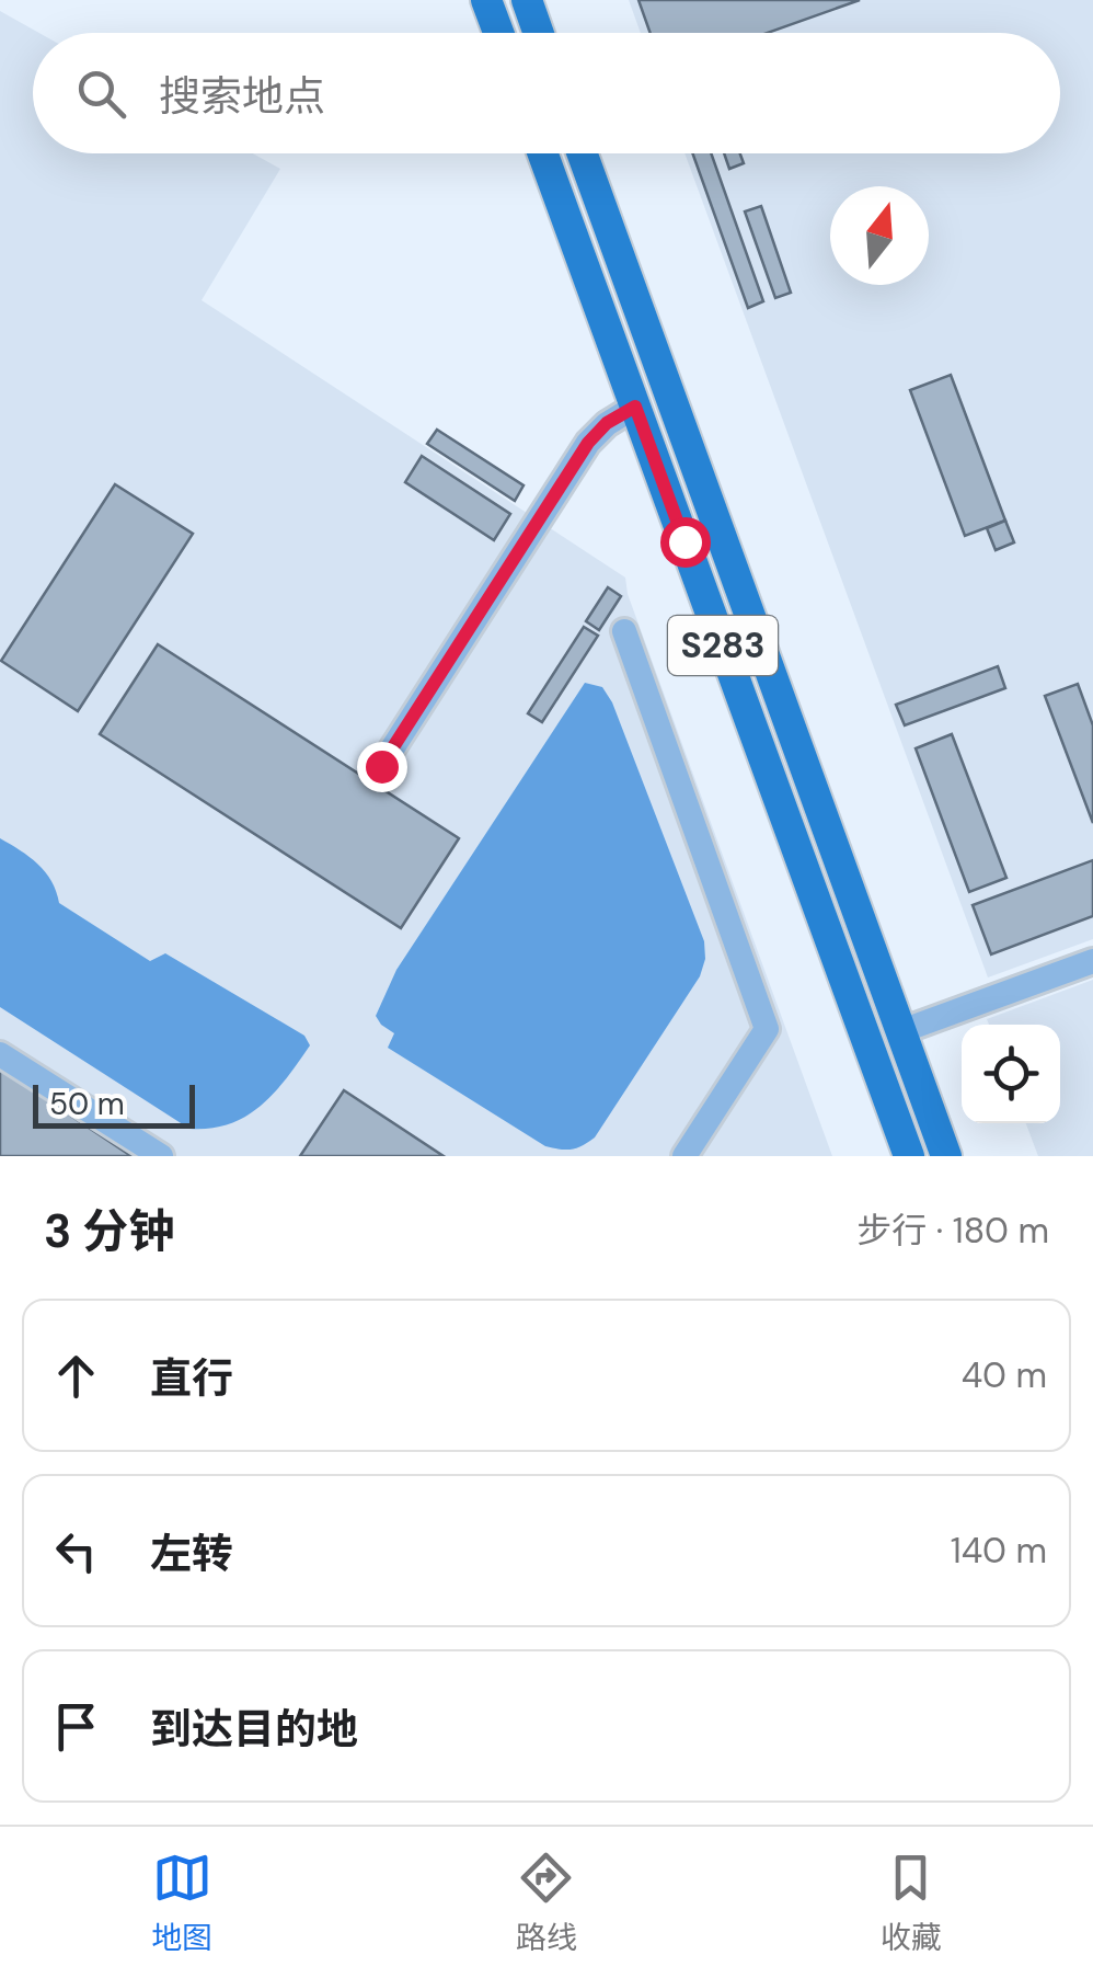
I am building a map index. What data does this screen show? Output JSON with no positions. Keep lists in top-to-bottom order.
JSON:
{
  "streets": {
    "main road": ["S283"]
  },
  "scale_bar": "50 m",
  "north": "top",
  "page": {
    "search": "搜索地点",
    "scale": "50 m",
    "heading": ["3 分钟", "步行 · 180 m"],
    "list": [
      ["直行", "40 m"],
      ["左转", "140 m"],
      "到达目的地"
    ],
    "nav": ["地图", "路线", "收藏"]
  }
}
